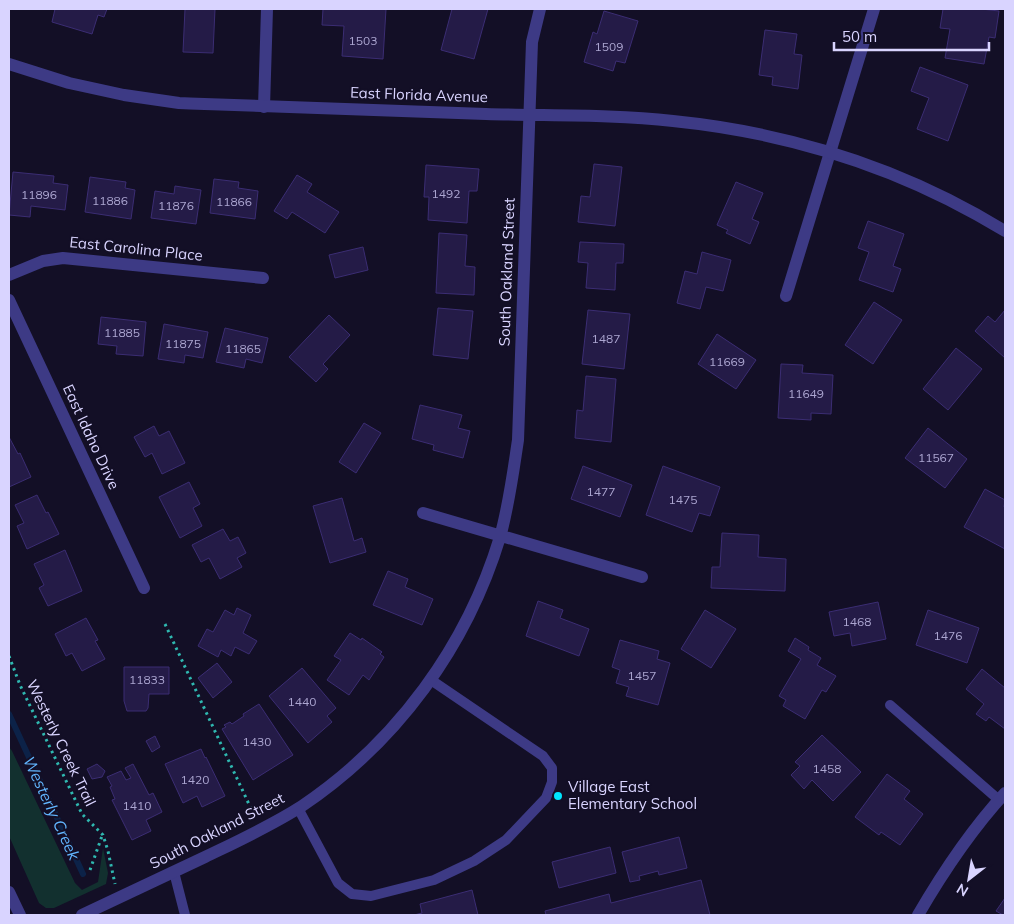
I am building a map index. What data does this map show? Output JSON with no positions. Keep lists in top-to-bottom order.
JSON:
{
  "streets": {
    "street": [
      "East Florida Avenue",
      "East Carolina Place",
      "South Oakland Street",
      "East Idaho Drive"
    ],
    "path": ["Westerly Creek Trail"]
  },
  "crossings": [
    ["East Florida Avenue", "South Oakland Street"],
    ["South Oakland Street", "Westerly Creek Trail"]
  ],
  "water": ["Westerly Creek"],
  "places": ["Village East Elementary School"],
  "house_numbers": [
    "1503",
    "1509",
    "1492",
    "11896",
    "11886",
    "11866",
    "11876",
    "11885",
    "1487",
    "11875",
    "11865",
    "11669",
    "11649",
    "11567",
    "1477",
    "1475",
    "1468",
    "1476",
    "1457",
    "11833",
    "1440",
    "1430",
    "1458",
    "1420",
    "1410"
  ],
  "scale_bar": "50 m",
  "north": "bottom left"
}
